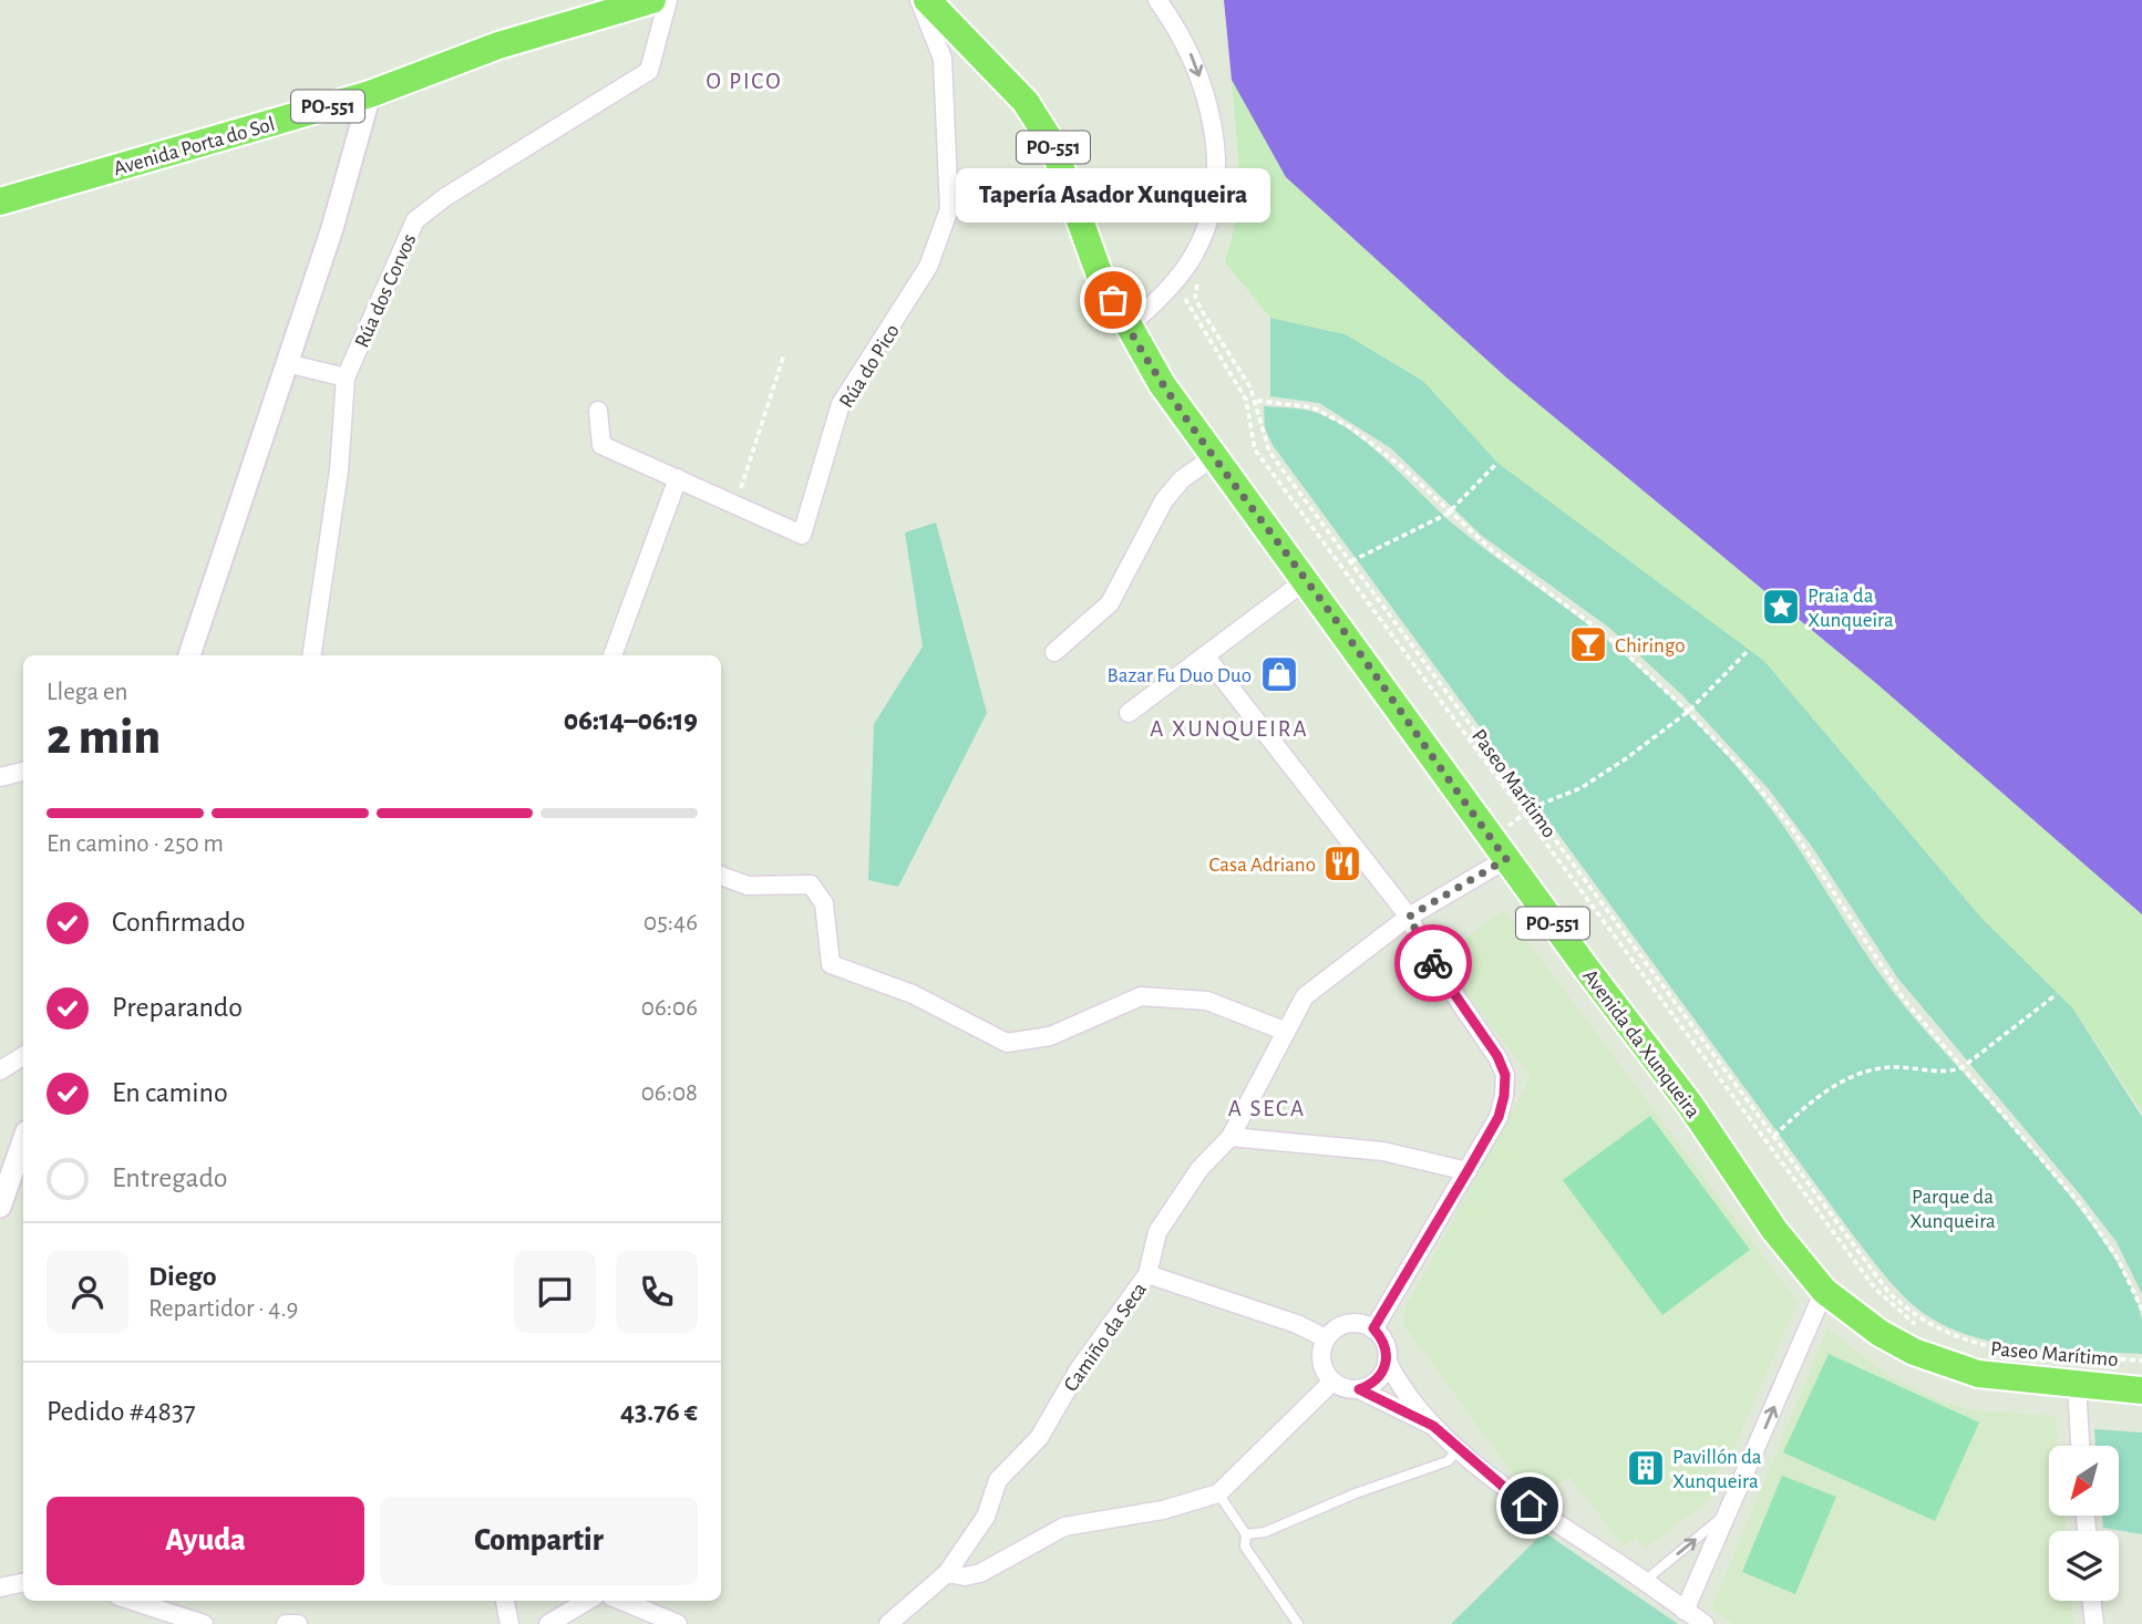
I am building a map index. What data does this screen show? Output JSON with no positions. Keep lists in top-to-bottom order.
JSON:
{
  "streets": {
    "main road": ["PO-551", "Avenida Porta do Sol", "Avenida da Xunqueira"],
    "street": ["Rúa dos Corvos", "Rúa do Pico", "Camiño da Seca"],
    "path": ["Paseo Marítimo"]
  },
  "crossings": [
    ["PO-551", "Avenida da Xunqueira"],
    ["Avenida da Xunqueira", "Camiño da Seca"]
  ],
  "districts": ["O PICO", "A XUNQUEIRA", "A SECA"],
  "parks": ["Parque da Xunqueira"],
  "places": {
    "other": ["Tapería Asador Xunqueira"],
    "place": ["Praia da Xunqueira"],
    "bar": ["Chiringo"],
    "shop": ["Bazar Fu Duo Duo"],
    "restaurant": ["Casa Adriano"],
    "building": ["Pavillón da Xunqueira"]
  },
  "north": "bottom left",
  "page": {
    "bubble": "Tapería Asador Xunqueira",
    "heading": ["2 min", "Llega en", "06:14–06:19"],
    "panel": [
      "Diego",
      "Repartidor · 4.9",
      "Pedido #4837",
      "43.76 €"
    ],
    "bar": "En camino · 250 m",
    "list": [
      ["Confirmado", "05:46"],
      ["Preparando", "06:06"],
      ["En camino", "06:08"],
      "Entregado"
    ],
    "buttons": ["Ayuda", "Compartir"]
  }
}
